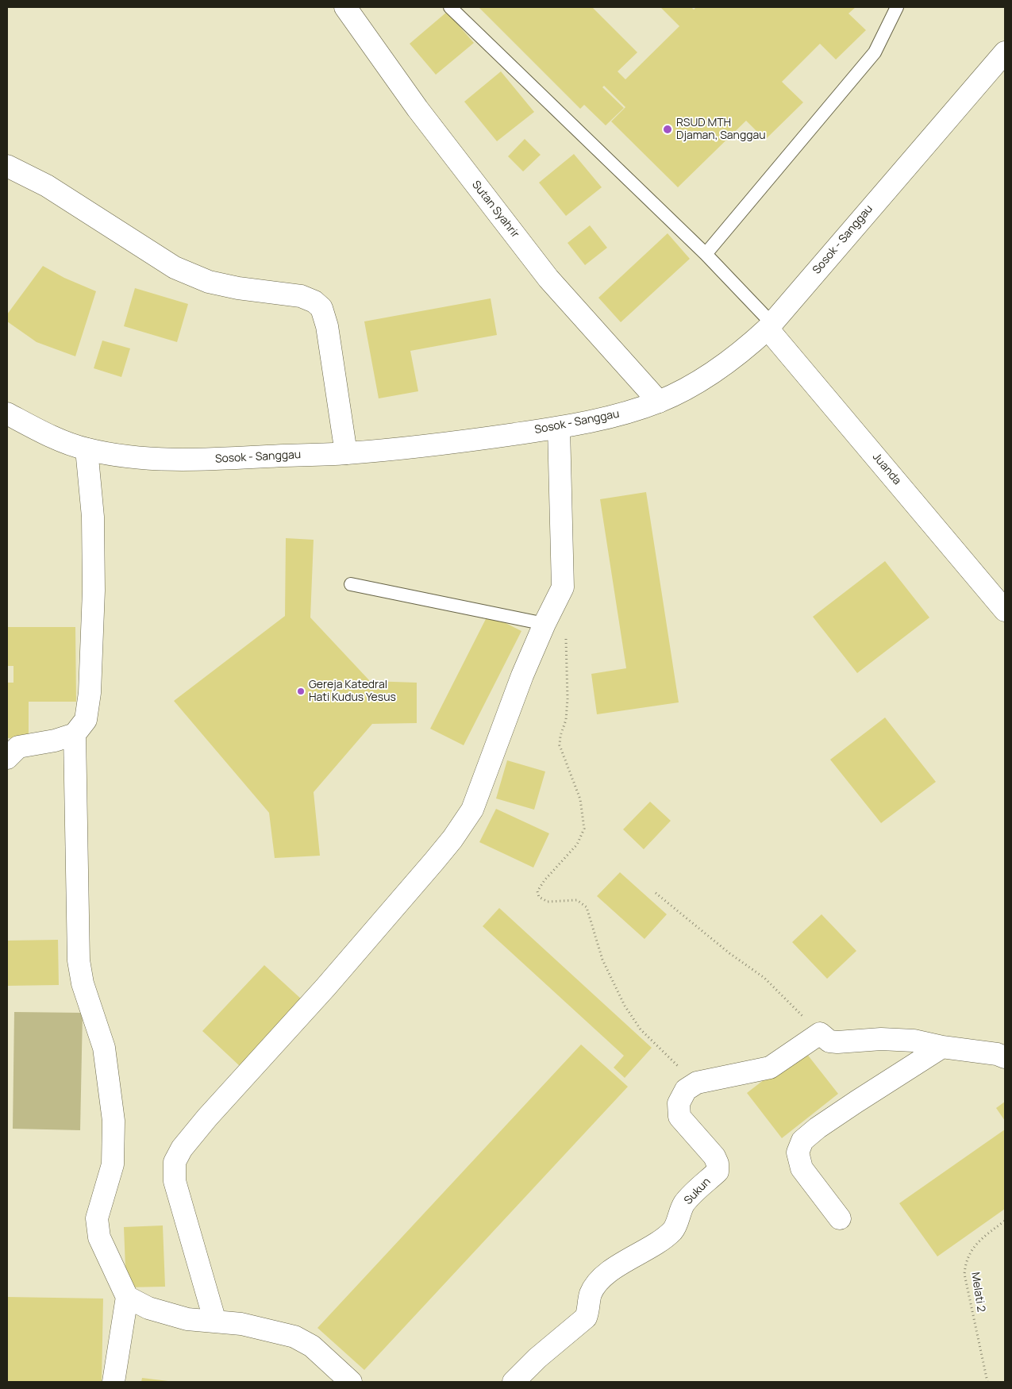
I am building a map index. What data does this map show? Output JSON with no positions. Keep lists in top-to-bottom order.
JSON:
{
  "streets": {
    "main road": [
      "Sutan Syahrir",
      "Sosok - Sanggau",
      "Juanda",
      "Sukun"
    ],
    "path": ["Melati 2"]
  },
  "crossings": [
    ["Sutan Syahrir", "Sosok - Sanggau"],
    ["Sosok - Sanggau", "Juanda"]
  ],
  "places": ["RSUD MTH Djaman, Sanggau", "Gereja Katedral Hati Kudus Yesus"]
}
